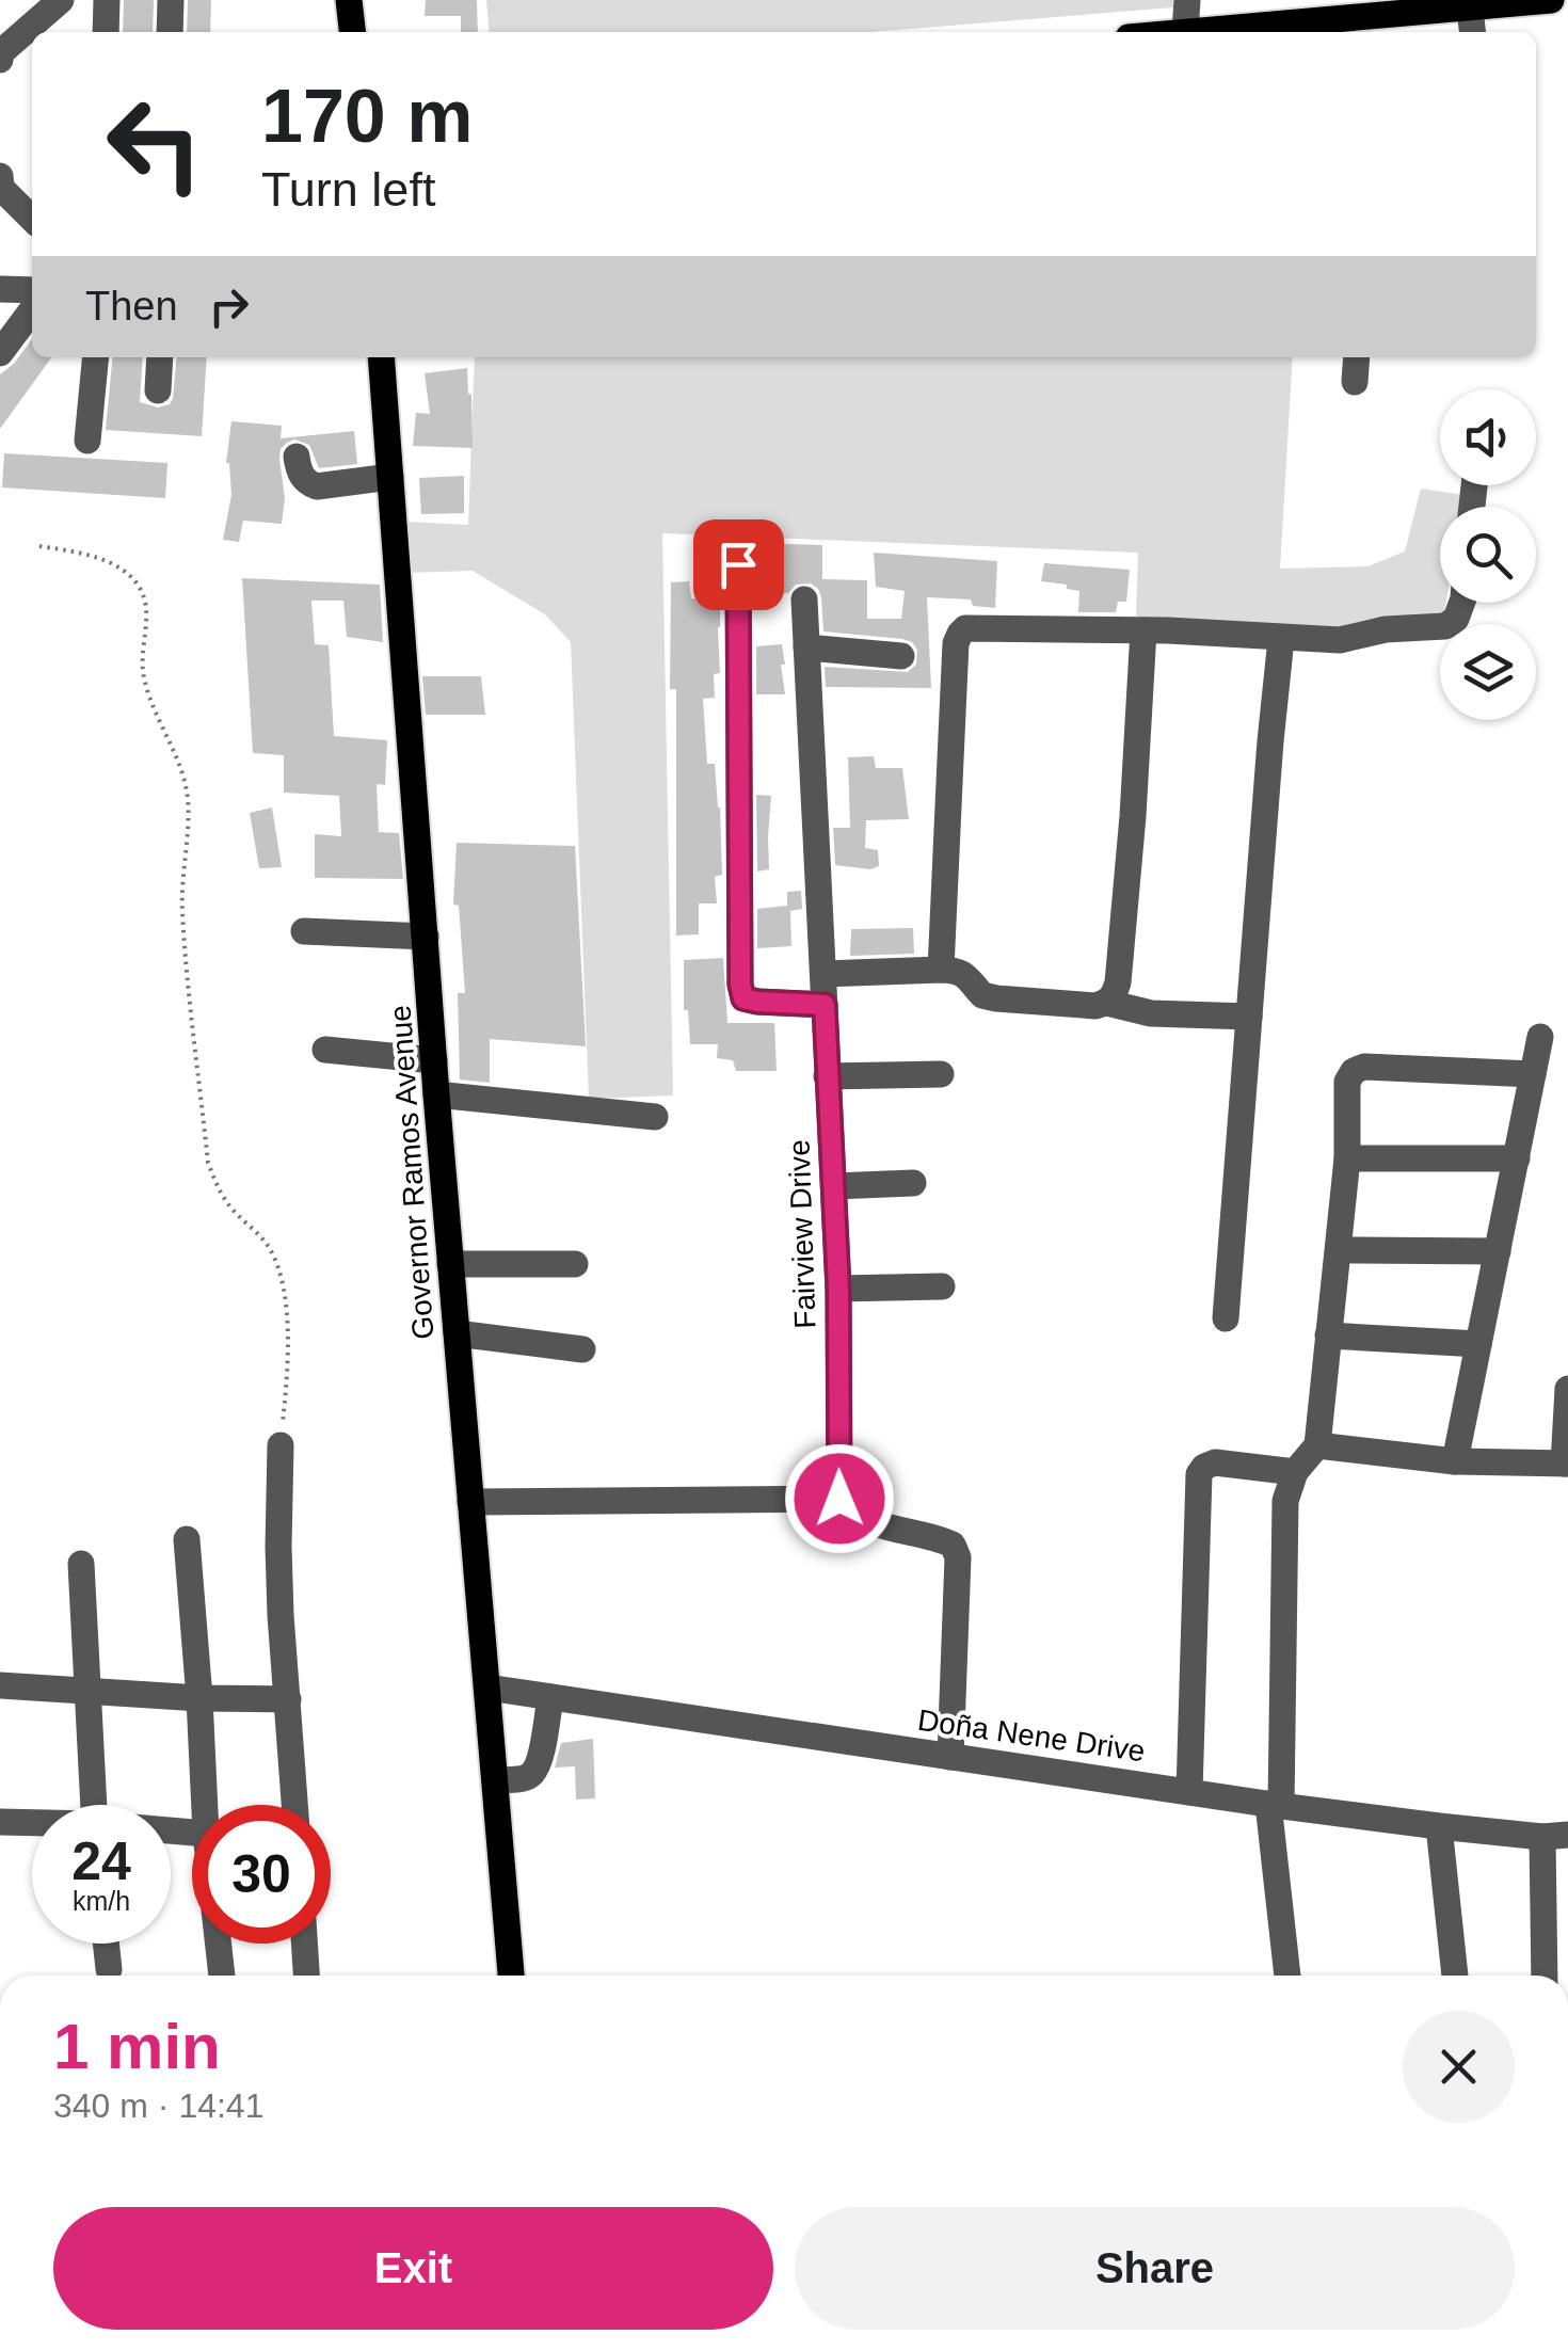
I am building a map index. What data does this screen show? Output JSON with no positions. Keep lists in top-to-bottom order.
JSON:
{
  "streets": {
    "main road": ["Governor Ramos Avenue"],
    "street": ["Fairview Drive", "Doña Nene Drive"]
  },
  "crossings": [
    ["Governor Ramos Avenue", "Doña Nene Drive"]
  ],
  "page": {
    "turn": ["170 m", "Turn left"],
    "then": "Then",
    "speed": "24 km/h",
    "limit": "30",
    "heading": ["1 min", "340 m · 14:41"],
    "buttons": ["Exit", "Share"]
  }
}
